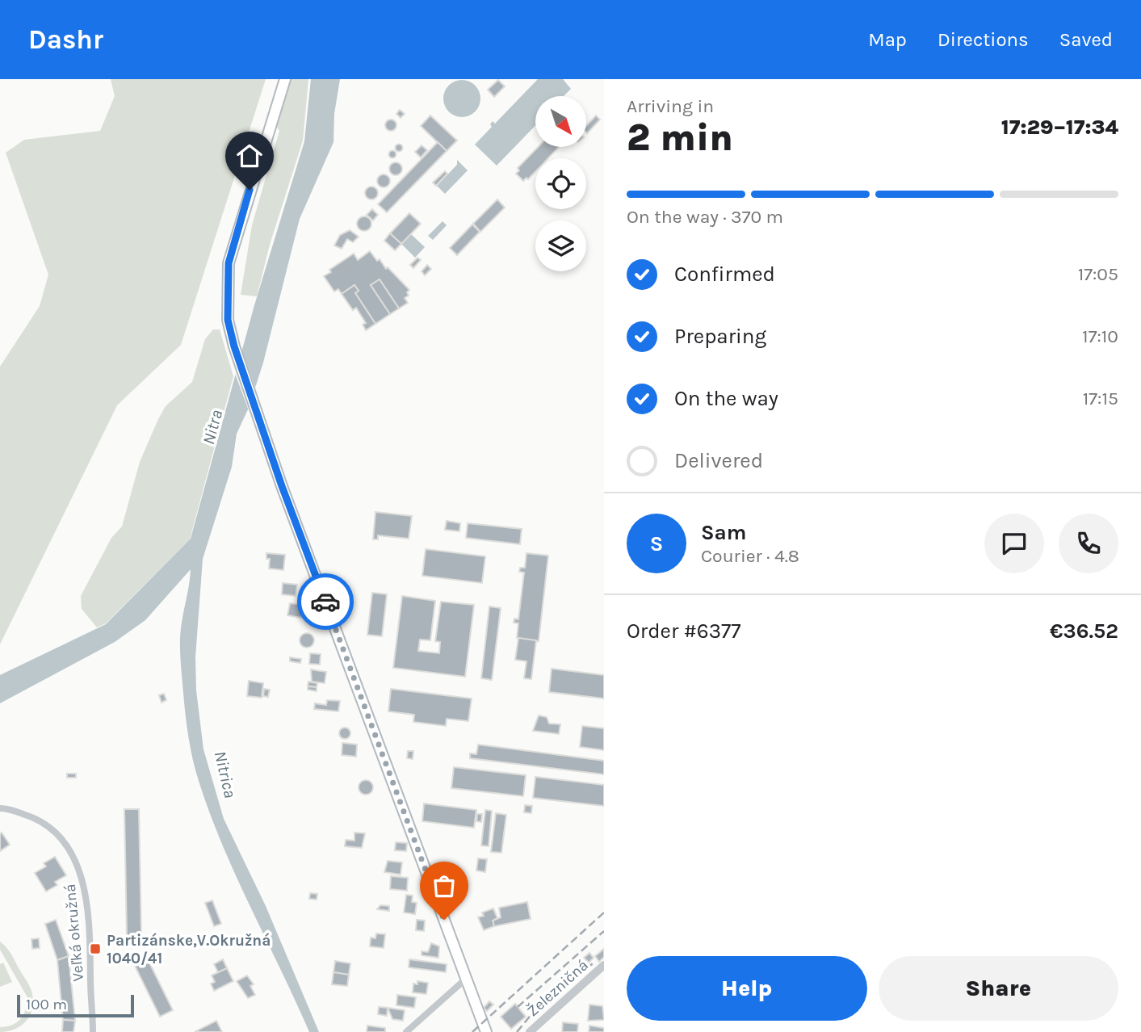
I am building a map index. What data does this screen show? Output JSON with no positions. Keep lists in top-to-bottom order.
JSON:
{
  "streets": {
    "street": ["Veľká okružná", "Železničná"]
  },
  "water": ["Nitra", "Nitrica"],
  "places": {
    "transit": ["Partizánske,V.Okružná 1040/41"]
  },
  "scale_bar": "100 m",
  "north": "bottom right",
  "page": {
    "header": "Dashr",
    "nav": ["Map", "Directions", "Saved"],
    "heading": ["2 min", "Arriving in", "17:29–17:34"],
    "panel": [
      "Sam",
      "Courier · 4.8",
      "Order #6377",
      "€36.52"
    ],
    "bar": "On the way · 370 m",
    "list": [
      ["Confirmed", "17:05"],
      ["Preparing", "17:10"],
      ["On the way", "17:15"],
      "Delivered"
    ],
    "round": "S",
    "buttons": ["Help", "Share"],
    "scale": "100 m"
  }
}
